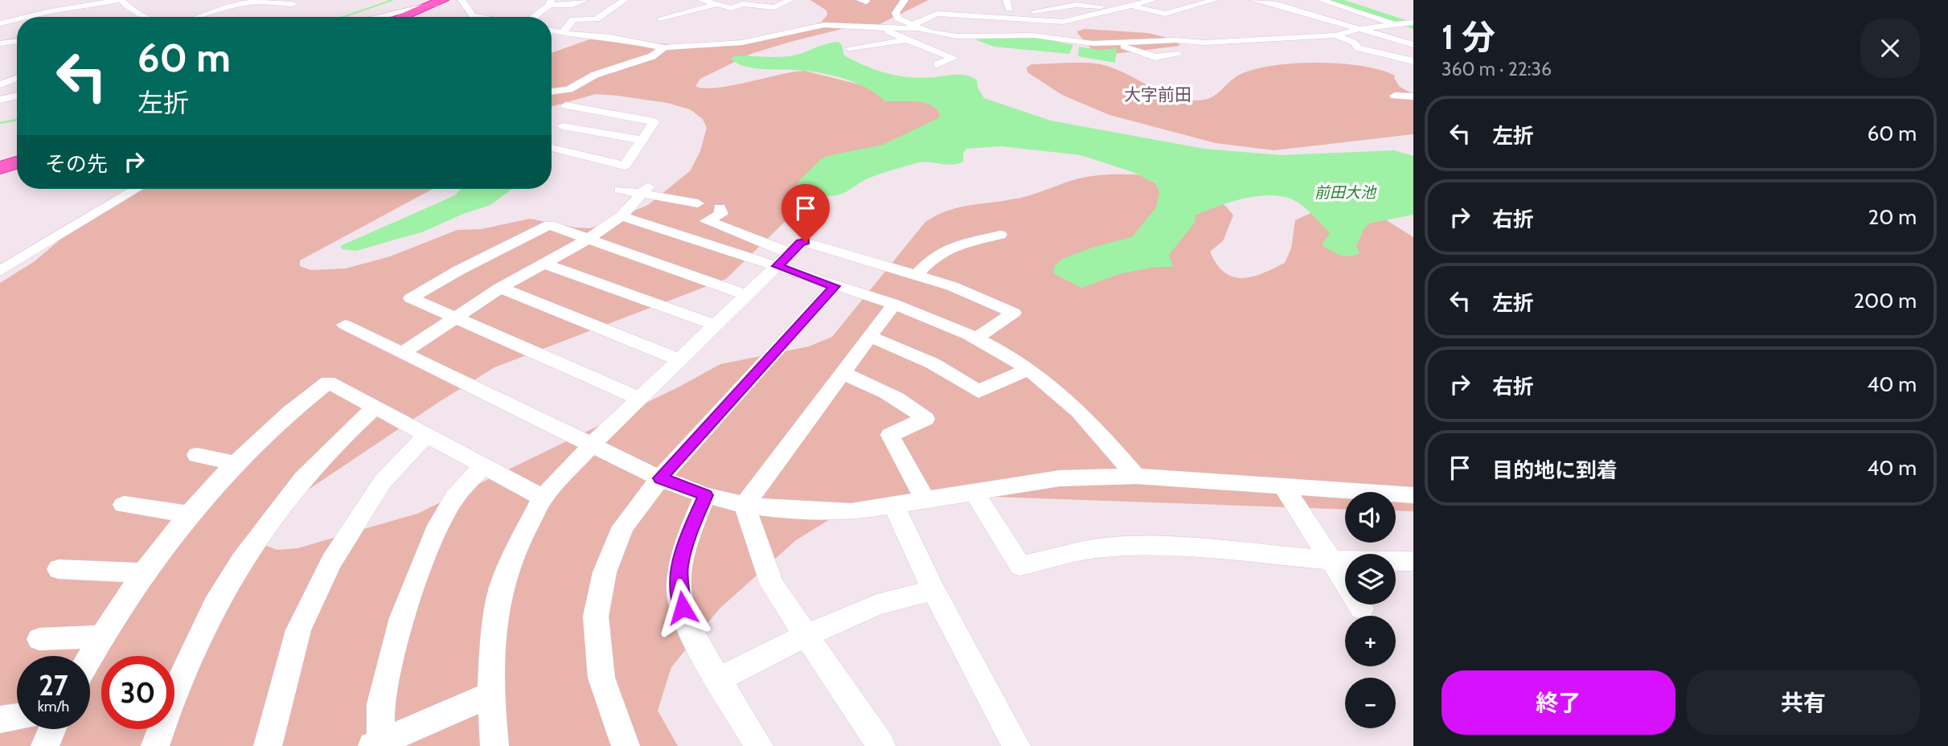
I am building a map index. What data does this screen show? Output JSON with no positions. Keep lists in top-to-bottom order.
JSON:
{
  "districts": ["大字前田"],
  "water": ["前田大池"],
  "page": {
    "heading": ["1 分", "360 m · 22:36"],
    "turn": ["60 m", "左折"],
    "list": [
      {
        "name": "左折",
        "value": "60 m"
      },
      {
        "name": "右折",
        "value": "20 m"
      },
      {
        "name": "左折",
        "value": "200 m"
      },
      {
        "name": "右折",
        "value": "40 m"
      },
      {
        "name": "目的地に到着",
        "value": "40 m"
      }
    ],
    "then": "その先",
    "map_buttons": ["+", "−"],
    "speed": "27 km/h",
    "limit": "30",
    "buttons": ["終了", "共有"]
  }
}
